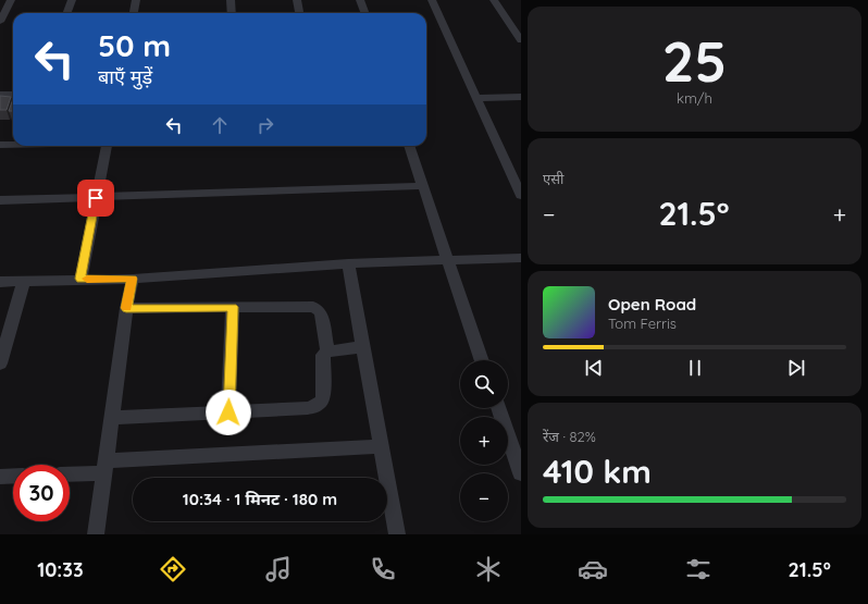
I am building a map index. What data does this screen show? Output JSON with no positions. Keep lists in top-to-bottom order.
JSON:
{
  "page": {
    "tile": [
      ["25", "km/h"],
      "एसी",
      ["रेंज · 82%", "410 km"]
    ],
    "turn": ["50 m", "बाएँ मुड़ें"],
    "heat": ["−", "21.5°", "+"],
    "song": ["Open Road", "Tom Ferris"],
    "map_buttons": ["+", "−"],
    "limit": "30",
    "trip": "10:34 · 1 मिनट · 180 m",
    "tabs": ["10:33", "21.5°"]
  }
}
